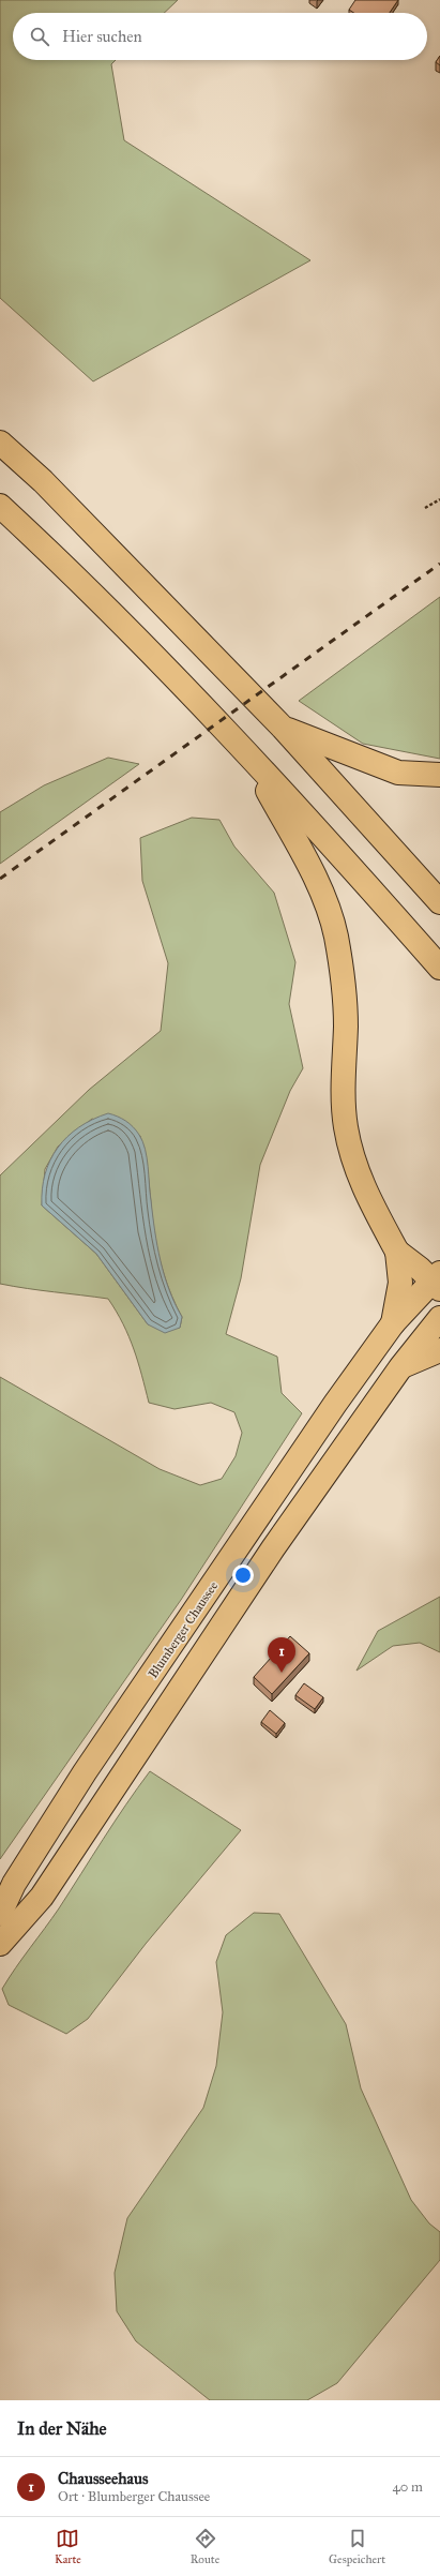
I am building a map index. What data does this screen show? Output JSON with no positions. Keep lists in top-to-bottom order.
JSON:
{
  "streets": {
    "main road": ["Blumberger Chaussee"]
  },
  "page": {
    "search": "Hier suchen",
    "pins": "1",
    "heading": "In der Nähe",
    "list": [
      {
        "mark": "1",
        "name": "Chausseehaus",
        "note": "Ort · Blumberger Chaussee",
        "value": "40 m"
      }
    ],
    "nav": ["Karte", "Route", "Gespeichert"]
  }
}
